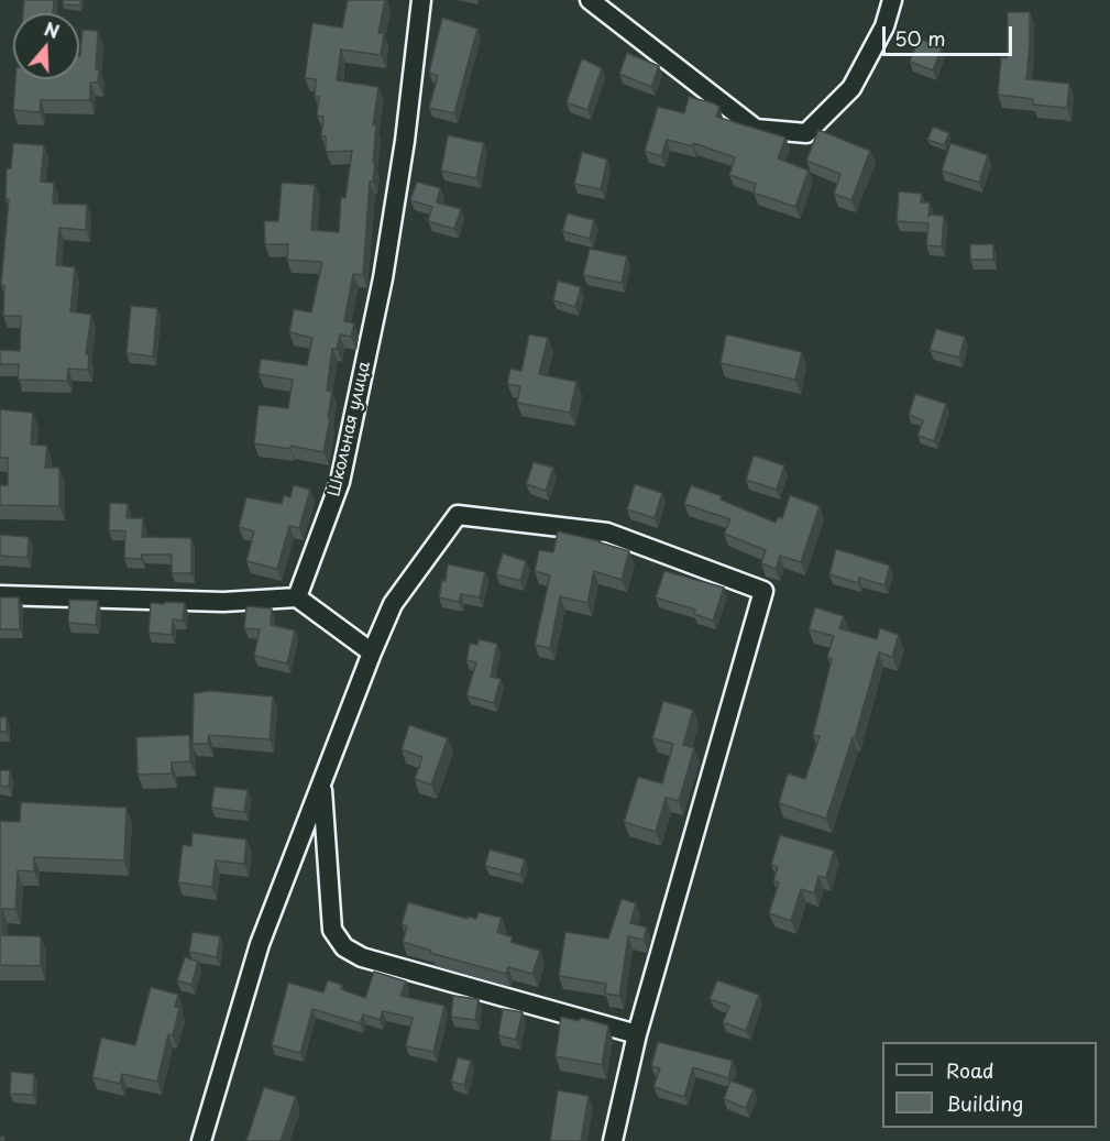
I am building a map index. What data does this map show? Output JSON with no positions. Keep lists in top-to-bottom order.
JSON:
{
  "streets": {
    "street": ["Школьная улица"]
  },
  "legend": ["Road", "Building"],
  "scale_bar": "50 m",
  "north": "top"
}
